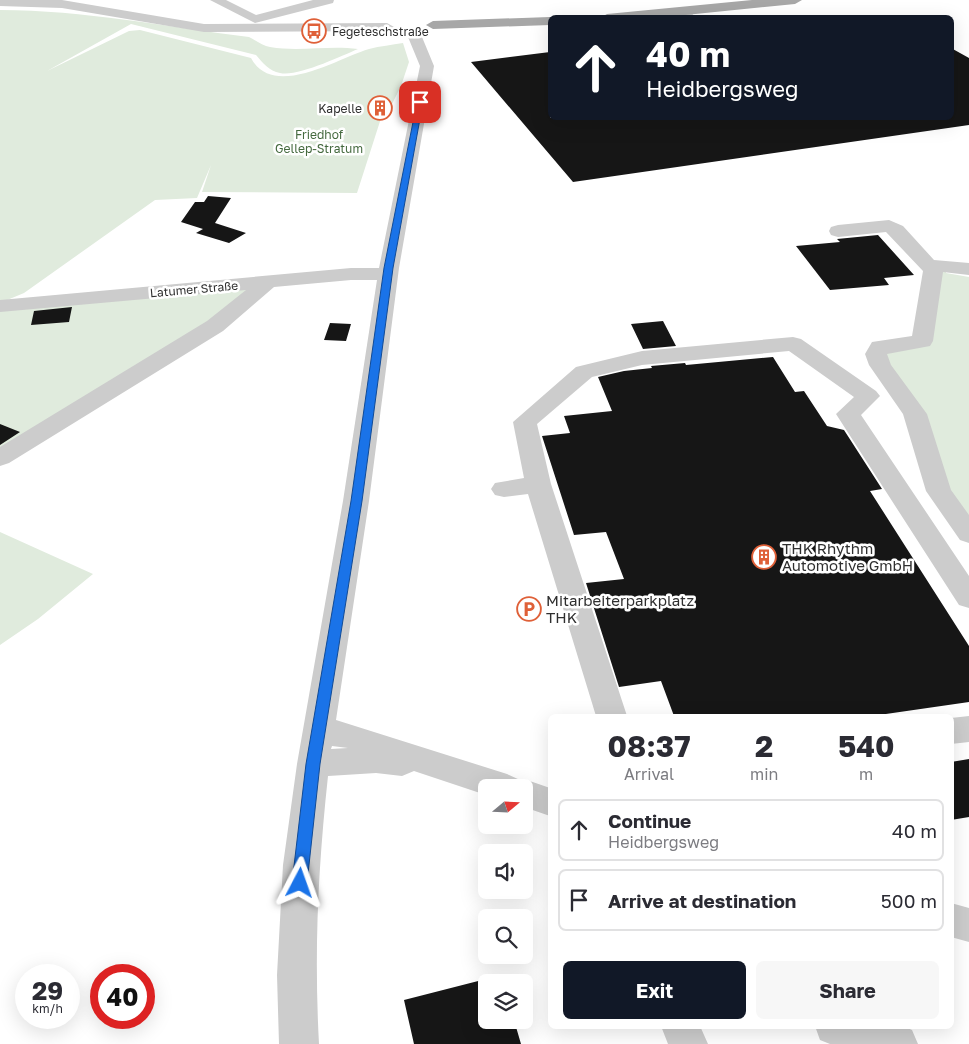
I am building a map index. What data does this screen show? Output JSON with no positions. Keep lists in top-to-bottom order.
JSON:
{
  "streets": {
    "street": ["Latumer Straße"]
  },
  "parks": ["Friedhof Gellep-Stratum"],
  "places": {
    "bus stop": ["Fegeteschstraße"],
    "building": ["Kapelle", "THK Rhythm Automotive GmbH"],
    "parking": ["Mitarbeiterparkplatz THK"]
  },
  "north": "right",
  "page": {
    "turn": ["40 m", "Heidbergsweg"],
    "eta": [
      "08:37",
      "Arrival",
      "2",
      "min",
      "540",
      "m"
    ],
    "list": [
      {
        "name": "Continue",
        "note": "Heidbergsweg",
        "value": "40 m"
      },
      {
        "name": "Arrive at destination",
        "value": "500 m"
      }
    ],
    "buttons": ["Exit", "Share"],
    "speed": "29 km/h",
    "limit": "40"
  }
}
